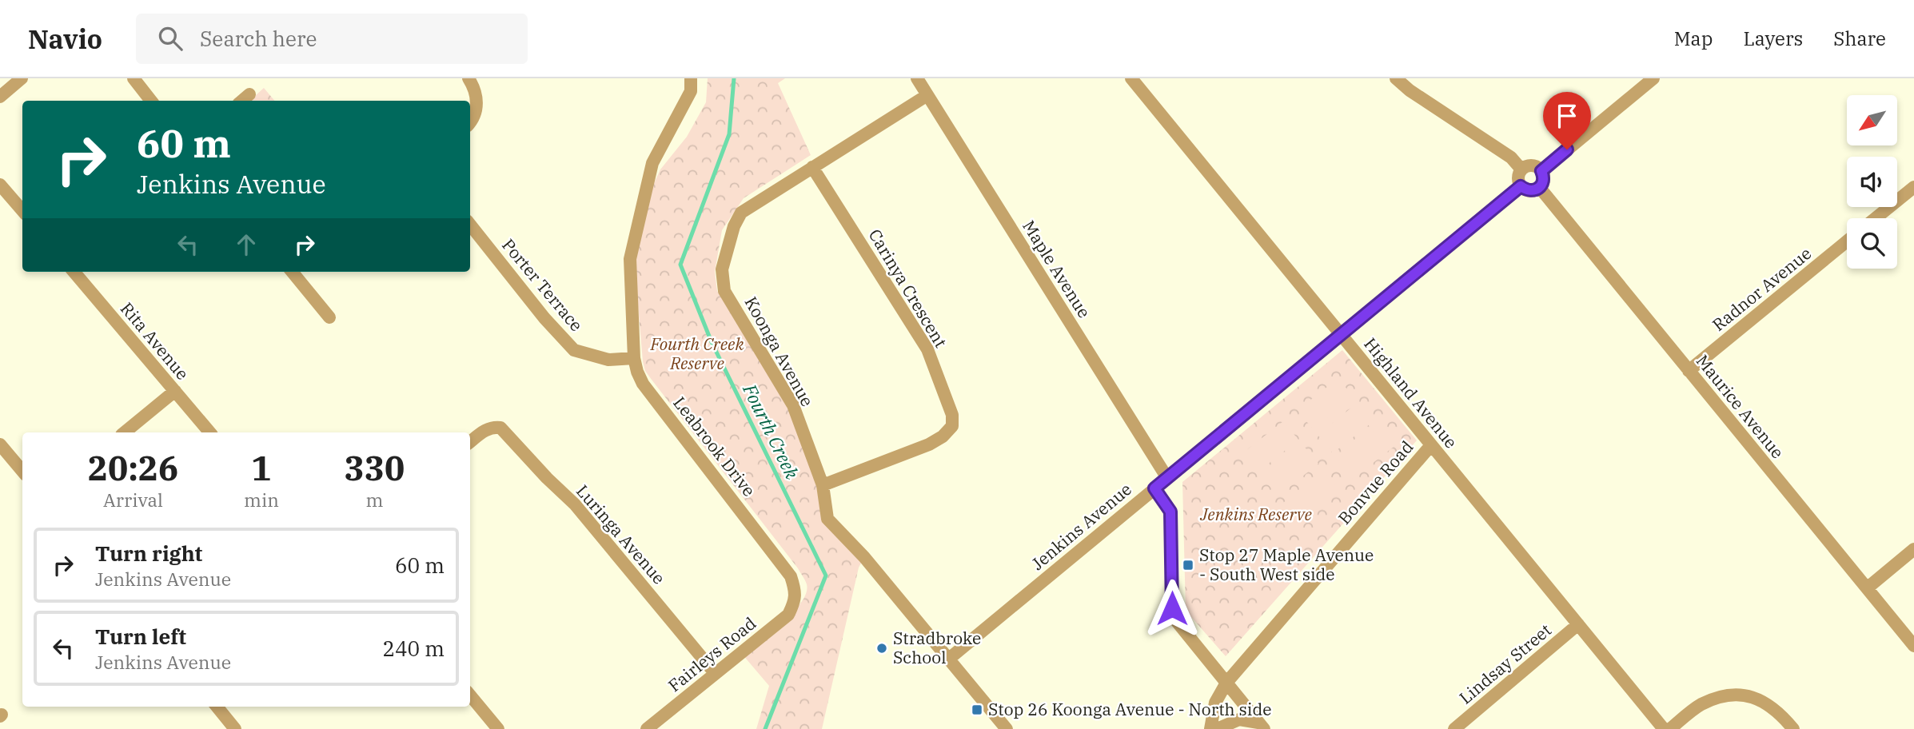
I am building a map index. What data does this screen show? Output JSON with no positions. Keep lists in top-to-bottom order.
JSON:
{
  "streets": {
    "street": [
      "Maple Avenue",
      "Porter Terrace",
      "Carinya Crescent",
      "Radnor Avenue",
      "Rita Avenue",
      "Koonga Avenue",
      "Highland Avenue",
      "Maurice Avenue",
      "Leabrook Drive",
      "Bonvue Road",
      "Jenkins Avenue",
      "Luringa Avenue",
      "Fairleys Road",
      "Lindsay Street"
    ]
  },
  "crossings": [
    ["Maple Avenue", "Koonga Avenue"],
    ["Maple Avenue", "Jenkins Avenue"],
    ["Porter Terrace", "Leabrook Drive"],
    ["Carinya Crescent", "Koonga Avenue"],
    ["Radnor Avenue", "Maurice Avenue"],
    ["Koonga Avenue", "Jenkins Avenue"],
    ["Highland Avenue", "Bonvue Road"],
    ["Highland Avenue", "Jenkins Avenue"],
    ["Highland Avenue", "Lindsay Street"],
    ["Maurice Avenue", "Jenkins Avenue"],
    ["Leabrook Drive", "Fairleys Road"],
    ["Luringa Avenue", "Fairleys Road"]
  ],
  "water": ["Fourth Creek"],
  "parks": ["Fourth Creek Reserve", "Jenkins Reserve"],
  "places": {
    "transit": ["Stop 27 Maple Avenue - South West side", "Stop 26 Koonga Avenue - North side"],
    "other": ["Stradbroke School"]
  },
  "north": "bottom left",
  "page": {
    "header": "Navio",
    "search": "Search here",
    "nav": ["Map", "Layers", "Share"],
    "turn": ["60 m", "Jenkins Avenue"],
    "eta": [
      "20:26",
      "Arrival",
      "1",
      "min",
      "330",
      "m"
    ],
    "list": [
      {
        "name": "Turn right",
        "note": "Jenkins Avenue",
        "value": "60 m"
      },
      {
        "name": "Turn left",
        "note": "Jenkins Avenue",
        "value": "240 m"
      }
    ]
  }
}
